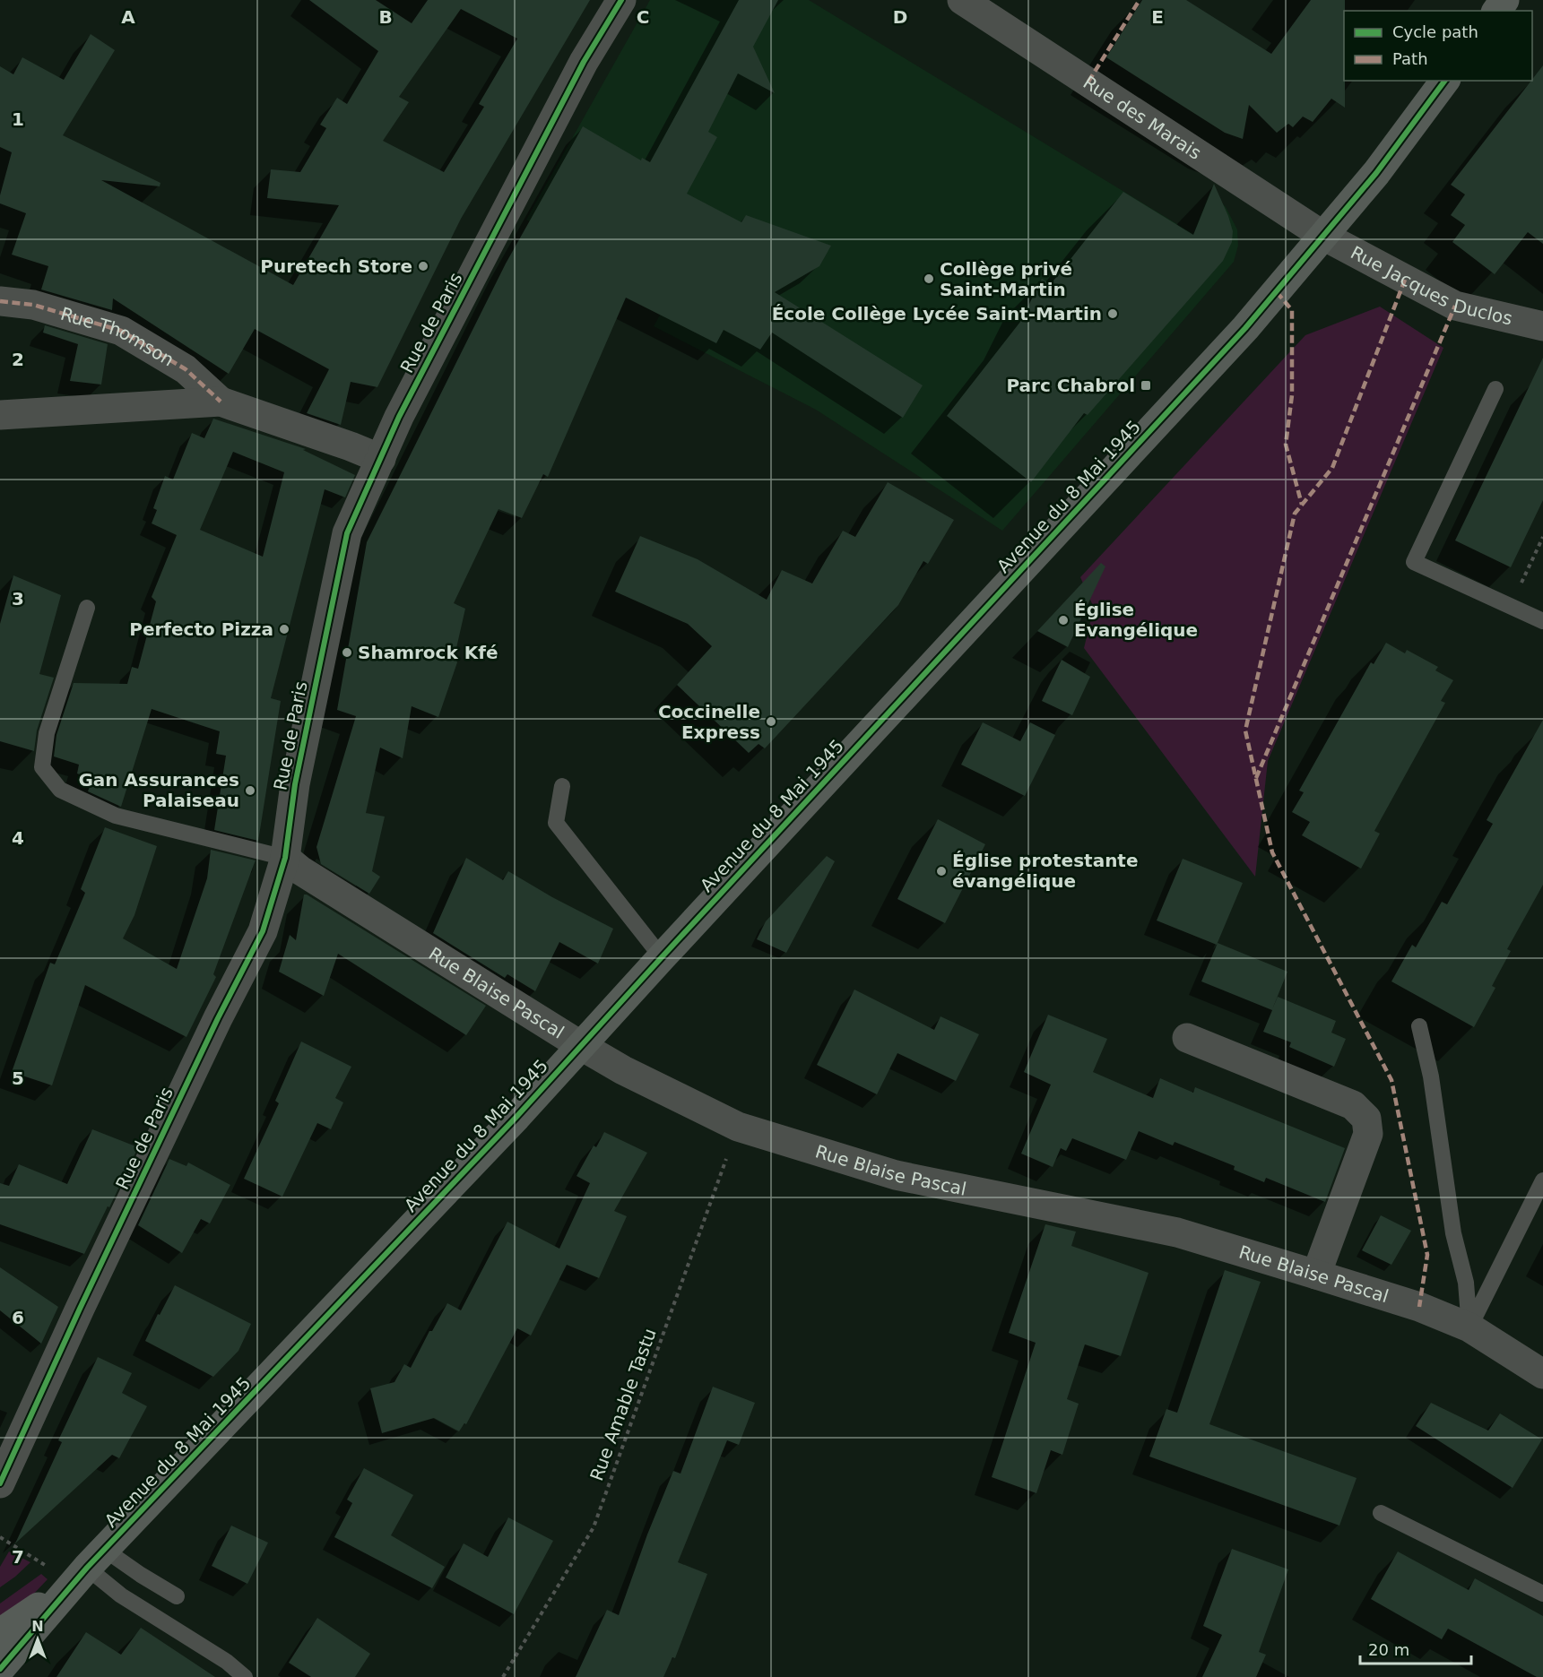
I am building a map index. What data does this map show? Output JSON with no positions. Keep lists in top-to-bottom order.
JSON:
{
  "streets": {
    "main road": ["Avenue du 8 Mai 1945"],
    "street": [
      "Rue des Marais",
      "Rue Jacques Duclos",
      "Rue de Paris",
      "Rue Thomson",
      "Rue Blaise Pascal"
    ],
    "path": ["Rue Amable Tastu"]
  },
  "crossings": [
    ["Rue des Marais", "Rue Jacques Duclos"],
    ["Rue des Marais", "Avenue du 8 Mai 1945"],
    ["Rue Jacques Duclos", "Avenue du 8 Mai 1945"],
    ["Rue de Paris", "Rue Blaise Pascal"],
    ["Avenue du 8 Mai 1945", "Rue Blaise Pascal"],
    ["Rue Blaise Pascal", "Rue Amable Tastu"]
  ],
  "places": {
    "other": [
      "Puretech Store",
      "Collège privé Saint-Martin",
      "École Collège Lycée Saint-Martin",
      "Église Evangélique",
      "Perfecto Pizza",
      "Shamrock Kfé",
      "Coccinelle Express",
      "Gan Assurances Palaiseau",
      "Église protestante évangélique"
    ],
    "transit": ["Parc Chabrol"]
  },
  "legend": ["Cycle path", "Path"],
  "scale_bar": "20 m",
  "north": "top",
  "grid": {
    "columns": [
      "A",
      "B",
      "C",
      "D",
      "E"
    ],
    "rows": [
      "1",
      "2",
      "3",
      "4",
      "5",
      "6",
      "7"
    ]
  }
}
